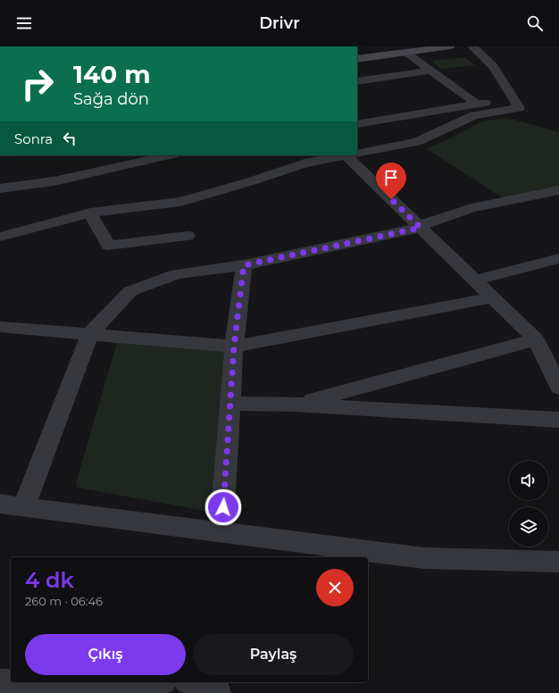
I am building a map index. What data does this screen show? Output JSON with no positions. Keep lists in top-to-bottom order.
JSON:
{
  "page": {
    "header": "Drivr",
    "turn": ["140 m", "Sağa dön"],
    "then": "Sonra",
    "heading": ["4 dk", "260 m · 06:46"],
    "buttons": ["Çıkış", "Paylaş"]
  }
}
